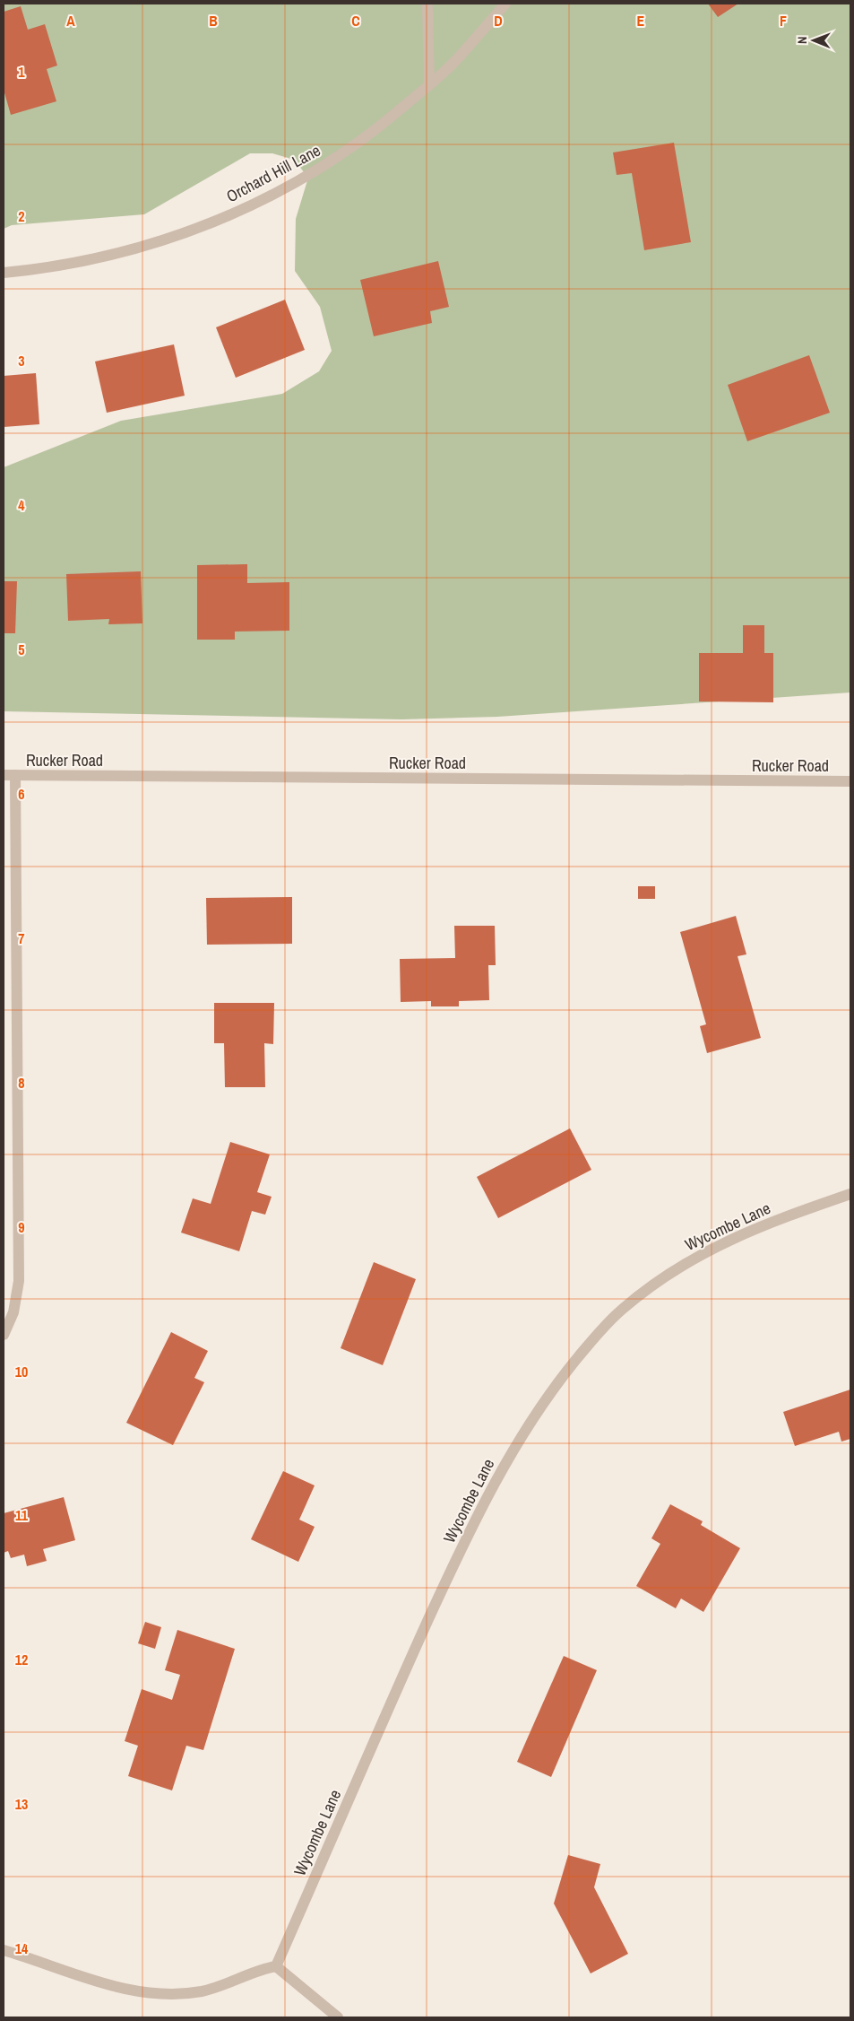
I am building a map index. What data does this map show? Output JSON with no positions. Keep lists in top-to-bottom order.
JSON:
{
  "streets": {
    "street": ["Orchard Hill Lane", "Rucker Road", "Wycombe Lane"]
  },
  "north": "left",
  "grid": {
    "columns": [
      "A",
      "B",
      "C",
      "D",
      "E",
      "F"
    ],
    "rows": [
      "1",
      "2",
      "3",
      "4",
      "5",
      "6",
      "7",
      "8",
      "9",
      "10",
      "11",
      "12",
      "13",
      "14"
    ]
  }
}
